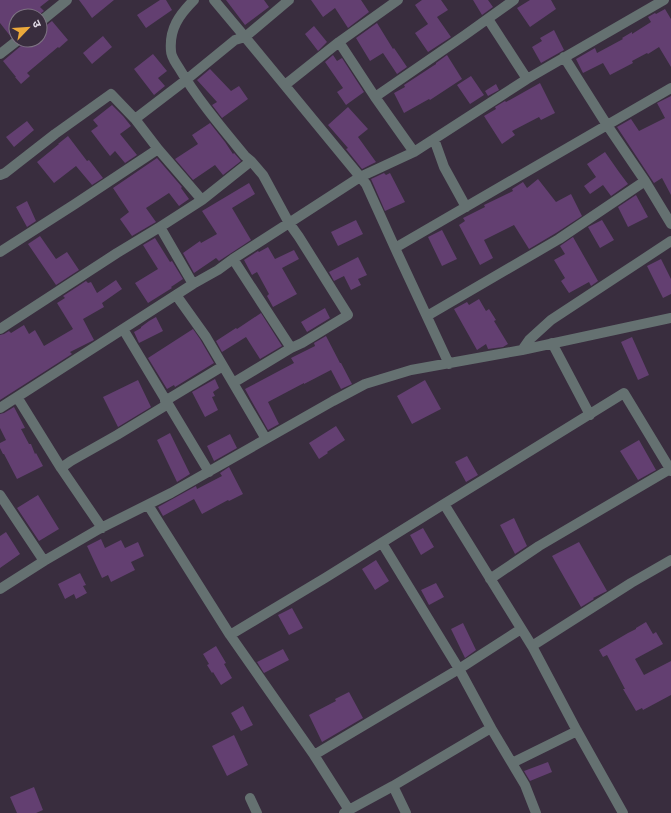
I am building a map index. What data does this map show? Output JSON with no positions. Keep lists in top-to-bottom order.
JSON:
{
  "north": "top right"
}
